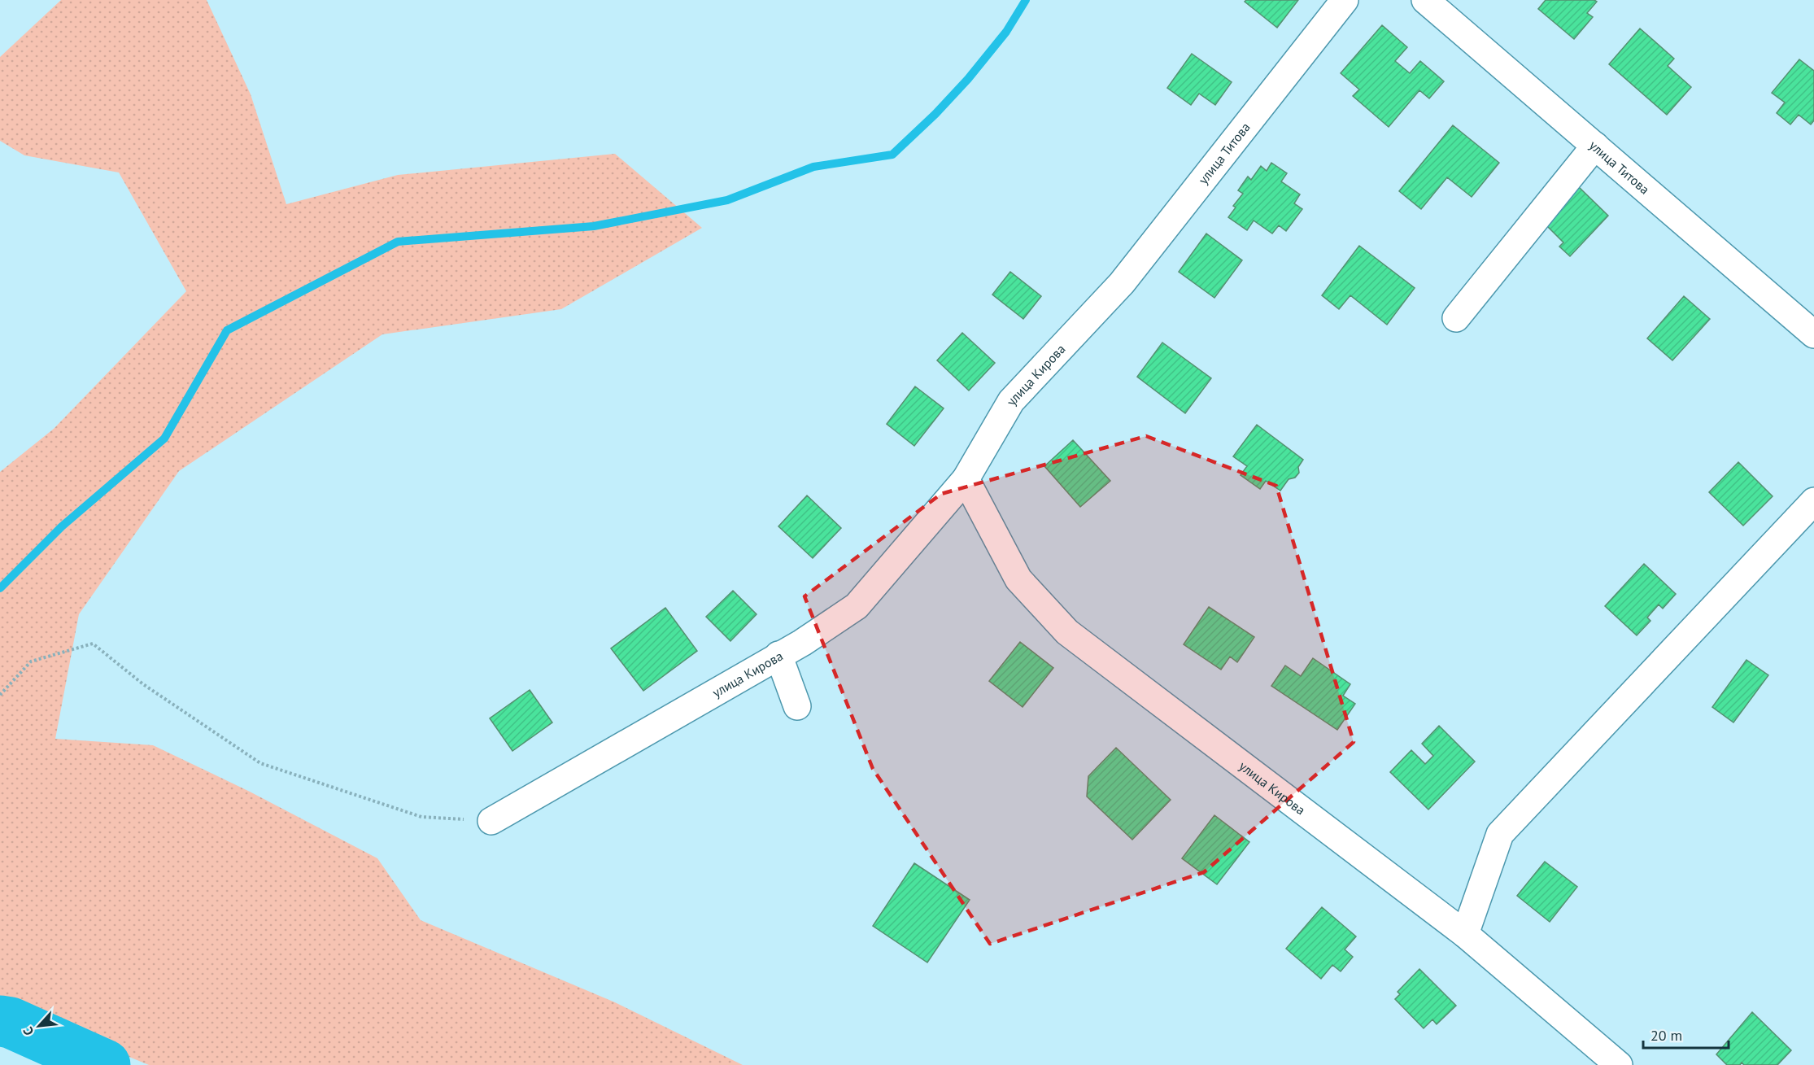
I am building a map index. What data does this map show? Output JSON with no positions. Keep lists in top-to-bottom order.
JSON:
{
  "streets": {
    "street": ["улица Титова", "улица Кирова"]
  },
  "crossings": [
    ["улица Титова", "улица Кирова"]
  ],
  "scale_bar": "20 m",
  "north": "bottom left"
}
